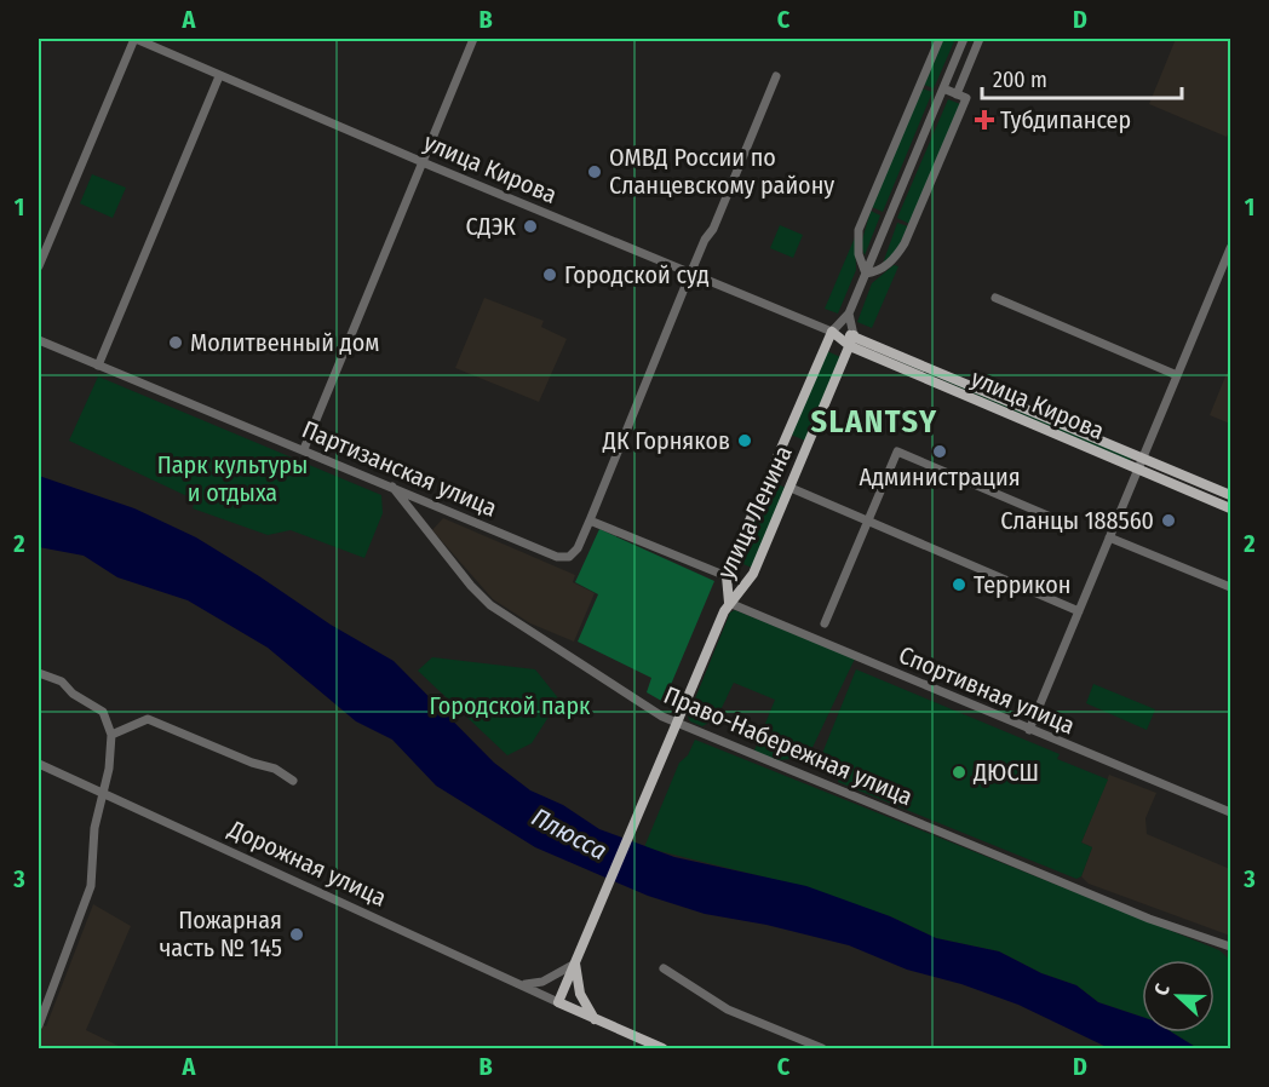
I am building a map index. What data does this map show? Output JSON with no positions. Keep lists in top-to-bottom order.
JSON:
{
  "streets": {
    "main road": ["улица Кирова", "улица Ленина"],
    "street": [
      "Партизанская улица",
      "Спортивная улица",
      "Право-Набережная улица",
      "Дорожная улица"
    ]
  },
  "crossings": [
    ["улица Кирова", "Партизанская улица"],
    ["улица Кирова", "улица Ленина"],
    ["Партизанская улица", "Право-Набережная улица"],
    ["улица Ленина", "Спортивная улица"],
    ["улица Ленина", "Право-Набережная улица"]
  ],
  "districts": ["SLANTSY"],
  "water": ["Плюсса"],
  "parks": ["Парк культуры и отдыха", "Городской парк"],
  "places": {
    "health": ["Тубдипансер"],
    "other": [
      "ОМВД России по Сланцевскому району",
      "СДЭК",
      "Городской суд",
      "Молитвенный дом",
      "ДК Горняков",
      "Администрация",
      "Сланцы 188560",
      "Террикон",
      "ДЮСШ",
      "Пожарная часть № 145"
    ]
  },
  "scale_bar": "200 m",
  "north": "left",
  "grid": {
    "columns": [
      "A",
      "B",
      "C",
      "D"
    ],
    "rows": ["1", "2", "3"]
  }
}
